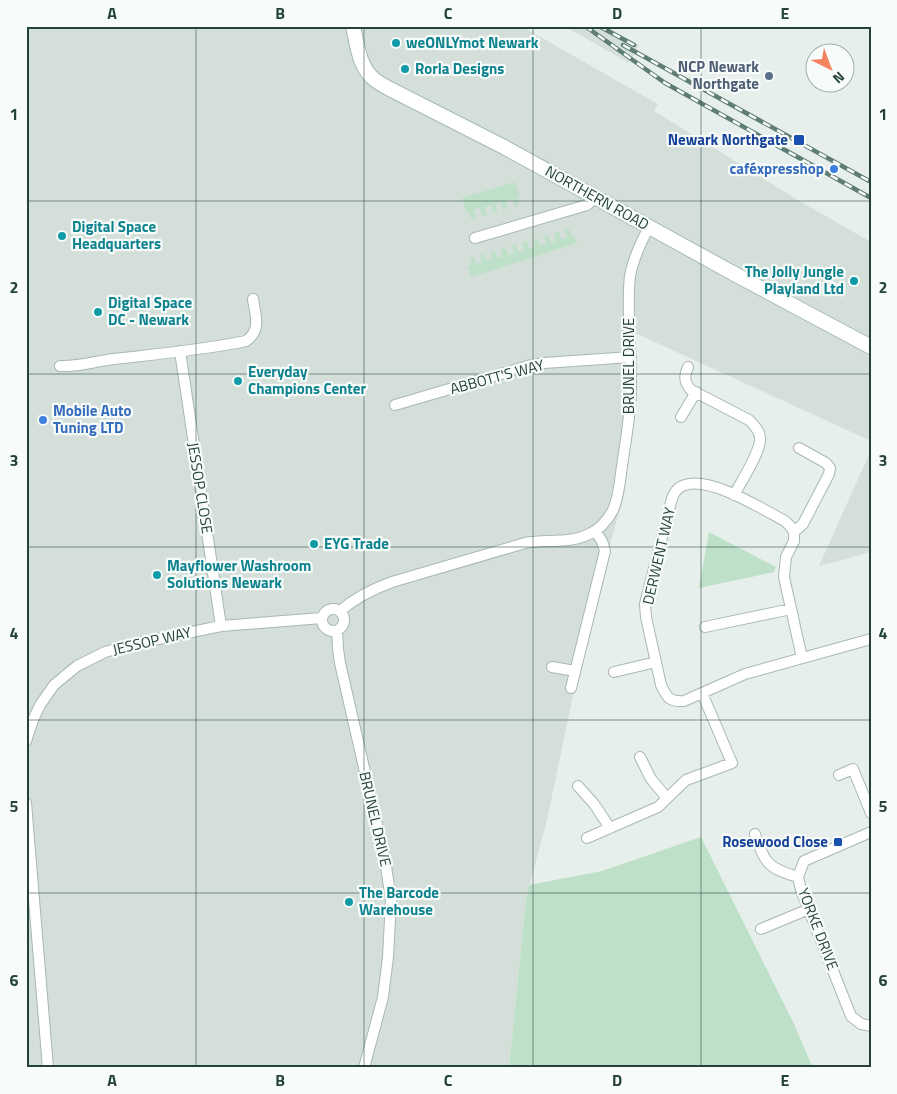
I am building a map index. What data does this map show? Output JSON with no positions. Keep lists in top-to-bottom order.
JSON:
{
  "streets": {
    "street": [
      "NORTHERN ROAD",
      "BRUNEL DRIVE",
      "ABBOTT'S WAY",
      "JESSOP CLOSE",
      "DERWENT WAY",
      "JESSOP WAY",
      "YORKE DRIVE"
    ]
  },
  "crossings": [
    ["NORTHERN ROAD", "BRUNEL DRIVE"],
    ["BRUNEL DRIVE", "ABBOTT'S WAY"],
    ["BRUNEL DRIVE", "JESSOP WAY"],
    ["JESSOP CLOSE", "JESSOP WAY"]
  ],
  "places": {
    "other": [
      "weONLYmot Newark",
      "Rorla Designs",
      "NCP Newark Northgate",
      "caféxpresshop",
      "Digital Space Headquarters",
      "The Jolly Jungle Playland Ltd",
      "Digital Space DC - Newark",
      "Everyday Champions Center",
      "Mobile Auto Tuning LTD",
      "EYG Trade",
      "Mayflower Washroom Solutions Newark",
      "The Barcode Warehouse"
    ],
    "transit": ["Newark Northgate", "Rosewood Close"]
  },
  "north": "bottom right",
  "grid": {
    "columns": [
      "A",
      "B",
      "C",
      "D",
      "E"
    ],
    "rows": [
      "1",
      "2",
      "3",
      "4",
      "5",
      "6"
    ]
  }
}
